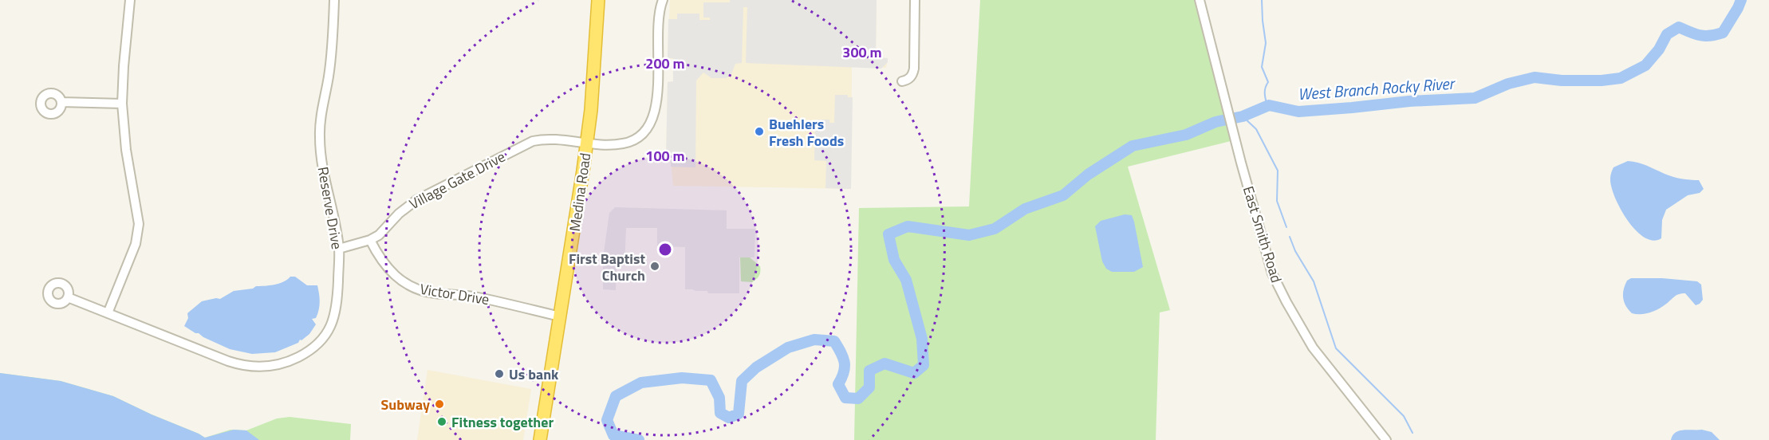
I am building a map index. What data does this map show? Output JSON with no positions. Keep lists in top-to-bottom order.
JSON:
{
  "streets": {
    "highway": ["Medina Road"],
    "street": [
      "Village Gate Drive",
      "Reserve Drive",
      "East Smith Road",
      "Victor Drive"
    ]
  },
  "crossings": [
    ["Village Gate Drive", "Medina Road"],
    ["Village Gate Drive", "Reserve Drive"],
    ["Village Gate Drive", "Victor Drive"],
    ["Medina Road", "Victor Drive"]
  ],
  "water": ["West Branch Rocky River"],
  "places": [
    "Buehlers Fresh Foods",
    "First Baptist Church",
    "Us bank",
    "Subway",
    "Fitness together"
  ],
  "rings": ["300 m", "200 m", "100 m"]
}
